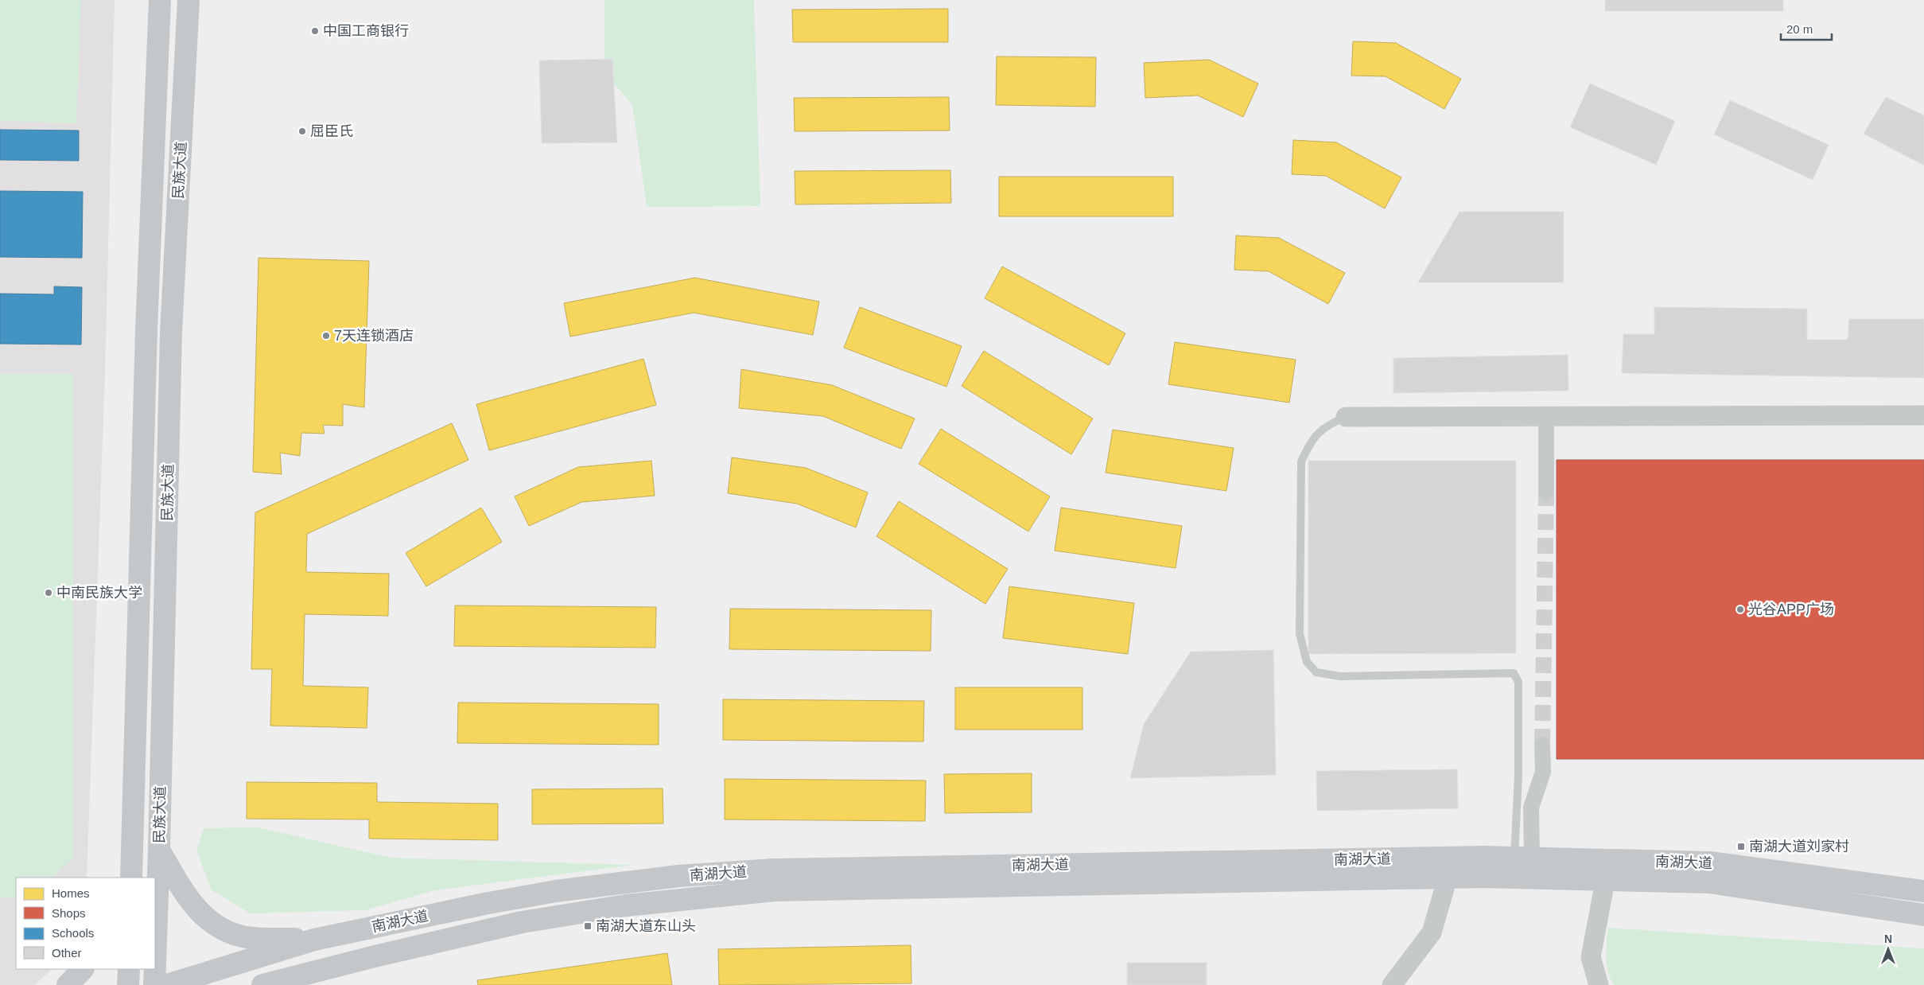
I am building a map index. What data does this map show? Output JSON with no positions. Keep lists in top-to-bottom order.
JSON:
{
  "streets": {
    "main road": ["民族大道", "南湖大道"]
  },
  "places": {
    "other": [
      "中国工商银行",
      "屈臣氏",
      "7天连锁酒店",
      "中南民族大学",
      "光谷APP广场"
    ],
    "transit": ["南湖大道刘家村", "南湖大道东山头"]
  },
  "legend": [
    "Homes",
    "Shops",
    "Schools",
    "Other"
  ],
  "scale_bar": "20 m",
  "north": "top"
}
